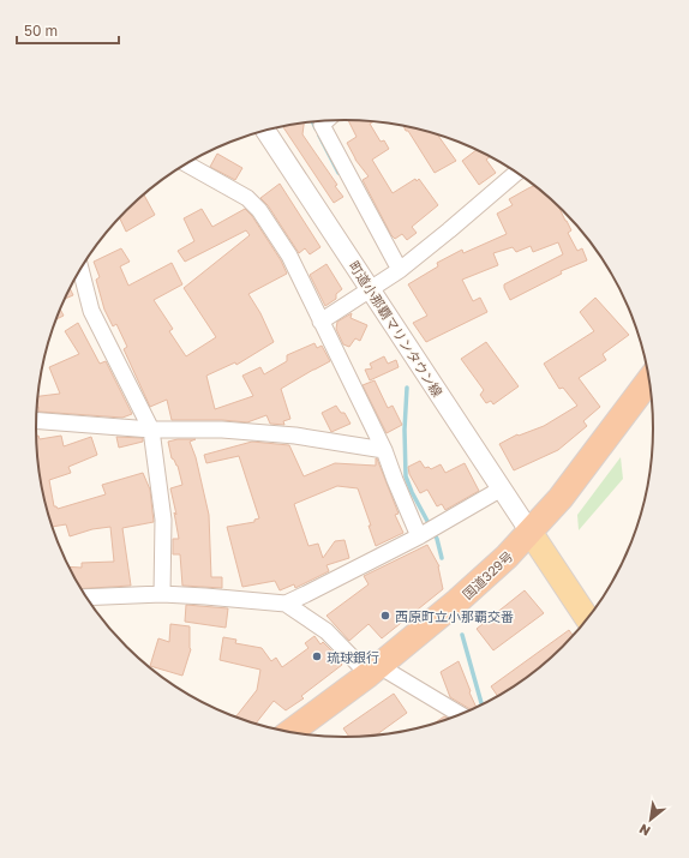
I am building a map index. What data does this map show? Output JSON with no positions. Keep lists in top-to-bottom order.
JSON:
{
  "streets": {
    "highway": ["国道329号"],
    "street": ["町道小那覇マリンタウン線"]
  },
  "crossings": [
    ["町道小那覇マリンタウン線", "国道329号"]
  ],
  "places": ["西原町立小那覇交番", "琉球銀行"],
  "scale_bar": "50 m",
  "north": "bottom left"
}
